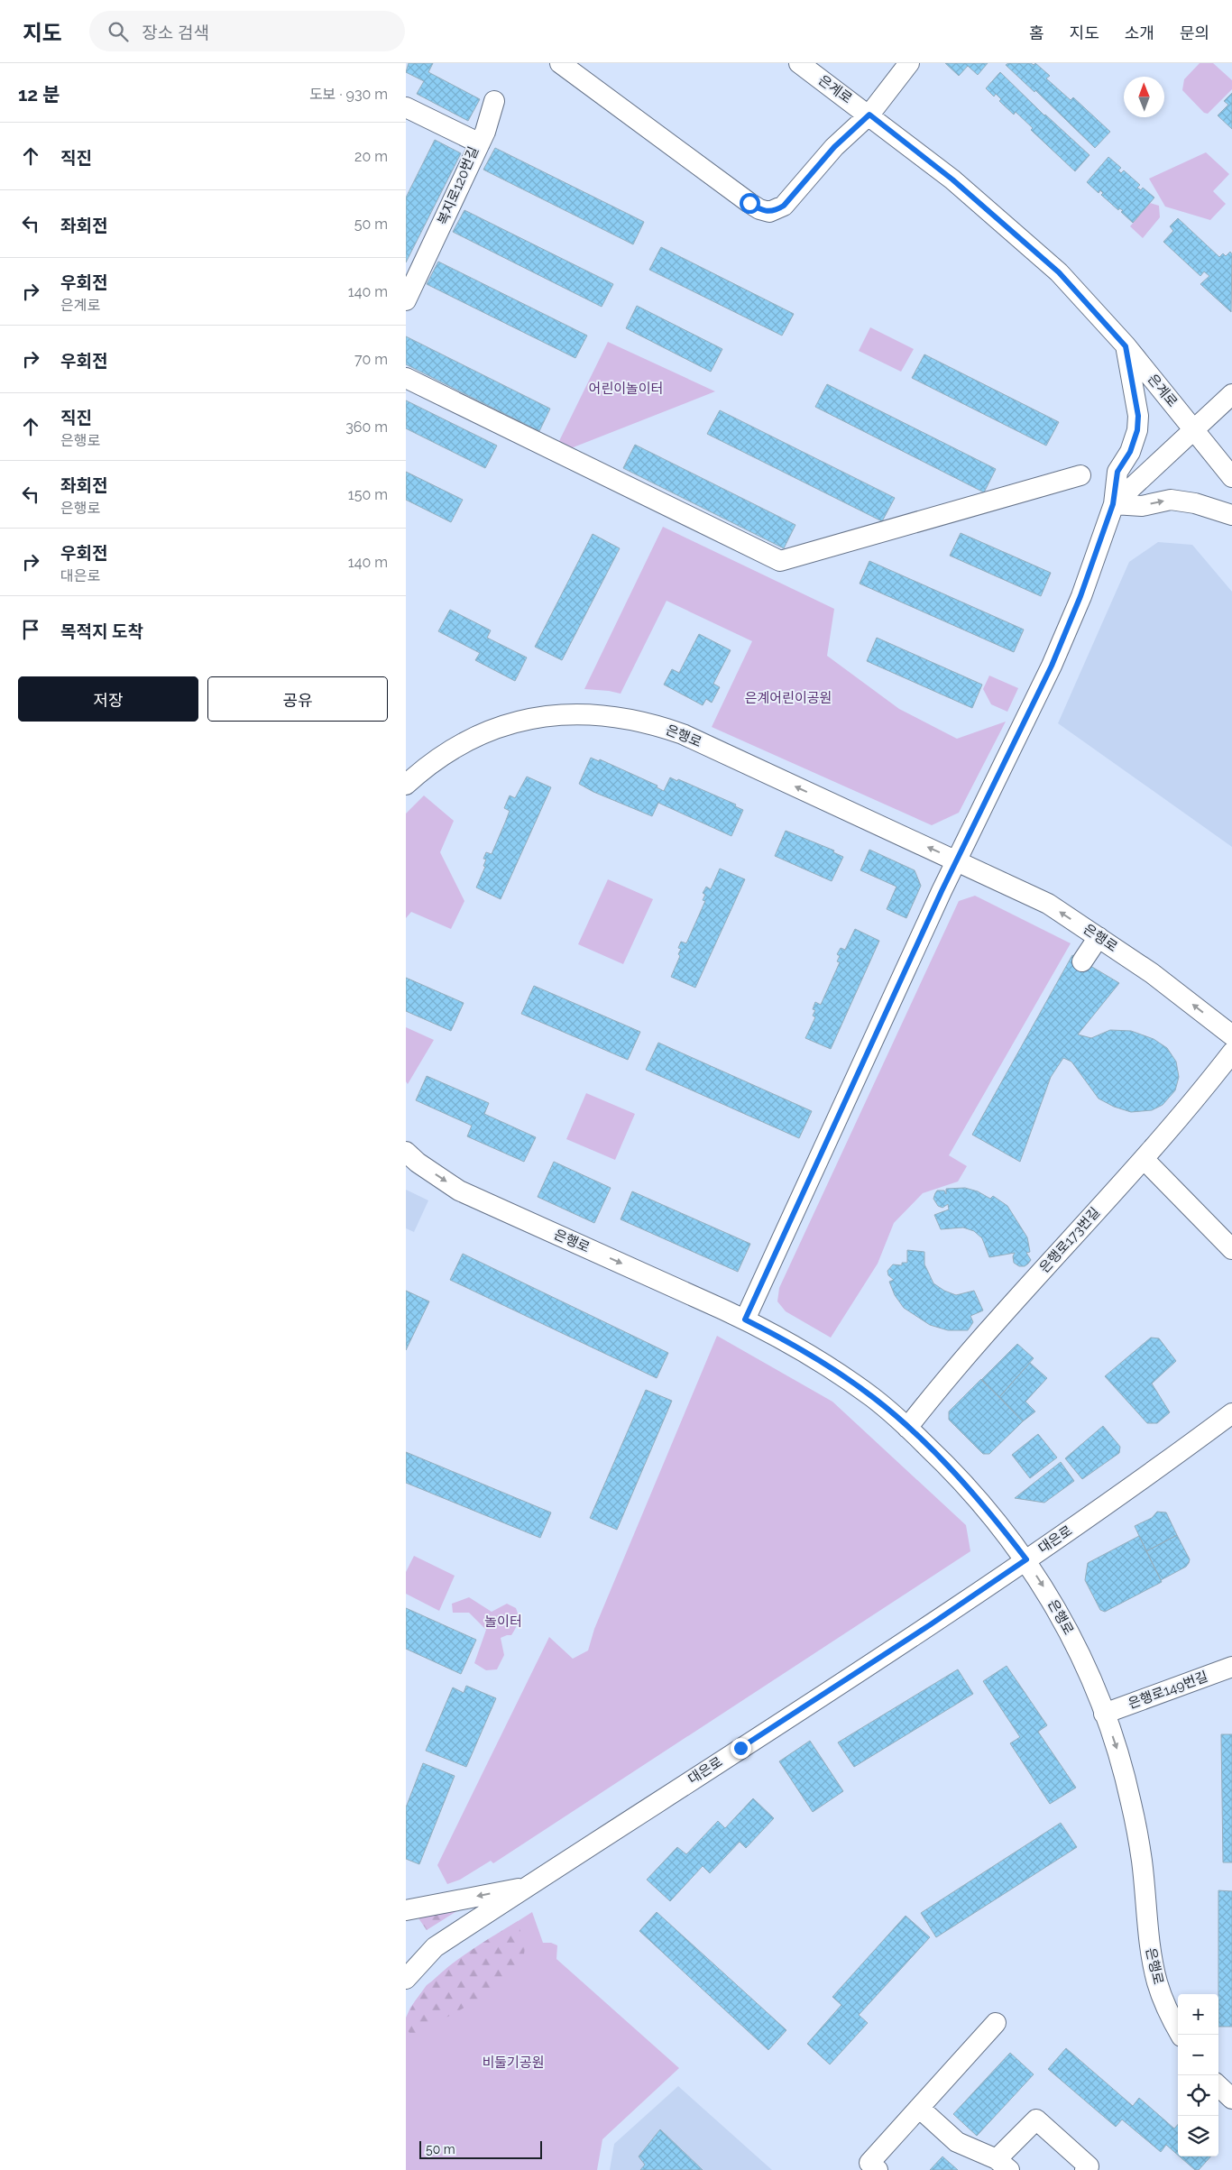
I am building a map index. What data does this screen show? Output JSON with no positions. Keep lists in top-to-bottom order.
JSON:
{
  "streets": {
    "street": [
      "은계로",
      "복지로120번길",
      "은행로",
      "은행로173번길",
      "대은로",
      "은행로149번길"
    ]
  },
  "crossings": [
    ["은행로", "은행로173번길"],
    ["은행로", "대은로"],
    ["은행로", "은행로149번길"]
  ],
  "parks": [
    "어린이놀이터",
    "은계어린이공원",
    "놀이터",
    "비둘기공원"
  ],
  "scale_bar": "50 m",
  "north": "top",
  "page": {
    "header": "지도",
    "search": "장소 검색",
    "nav": [
      "홈",
      "지도",
      "소개",
      "문의"
    ],
    "heading": ["12 분", "도보 · 930 m"],
    "list": [
      ["직진", "20 m"],
      ["좌회전", "50 m"],
      ["우회전", "은계로", "140 m"],
      ["우회전", "70 m"],
      ["직진", "은행로", "360 m"],
      ["좌회전", "은행로", "150 m"],
      ["우회전", "대은로", "140 m"],
      "목적지 도착"
    ],
    "buttons": ["저장", "공유"],
    "map_buttons": ["+", "−"],
    "scale": "50 m"
  }
}
